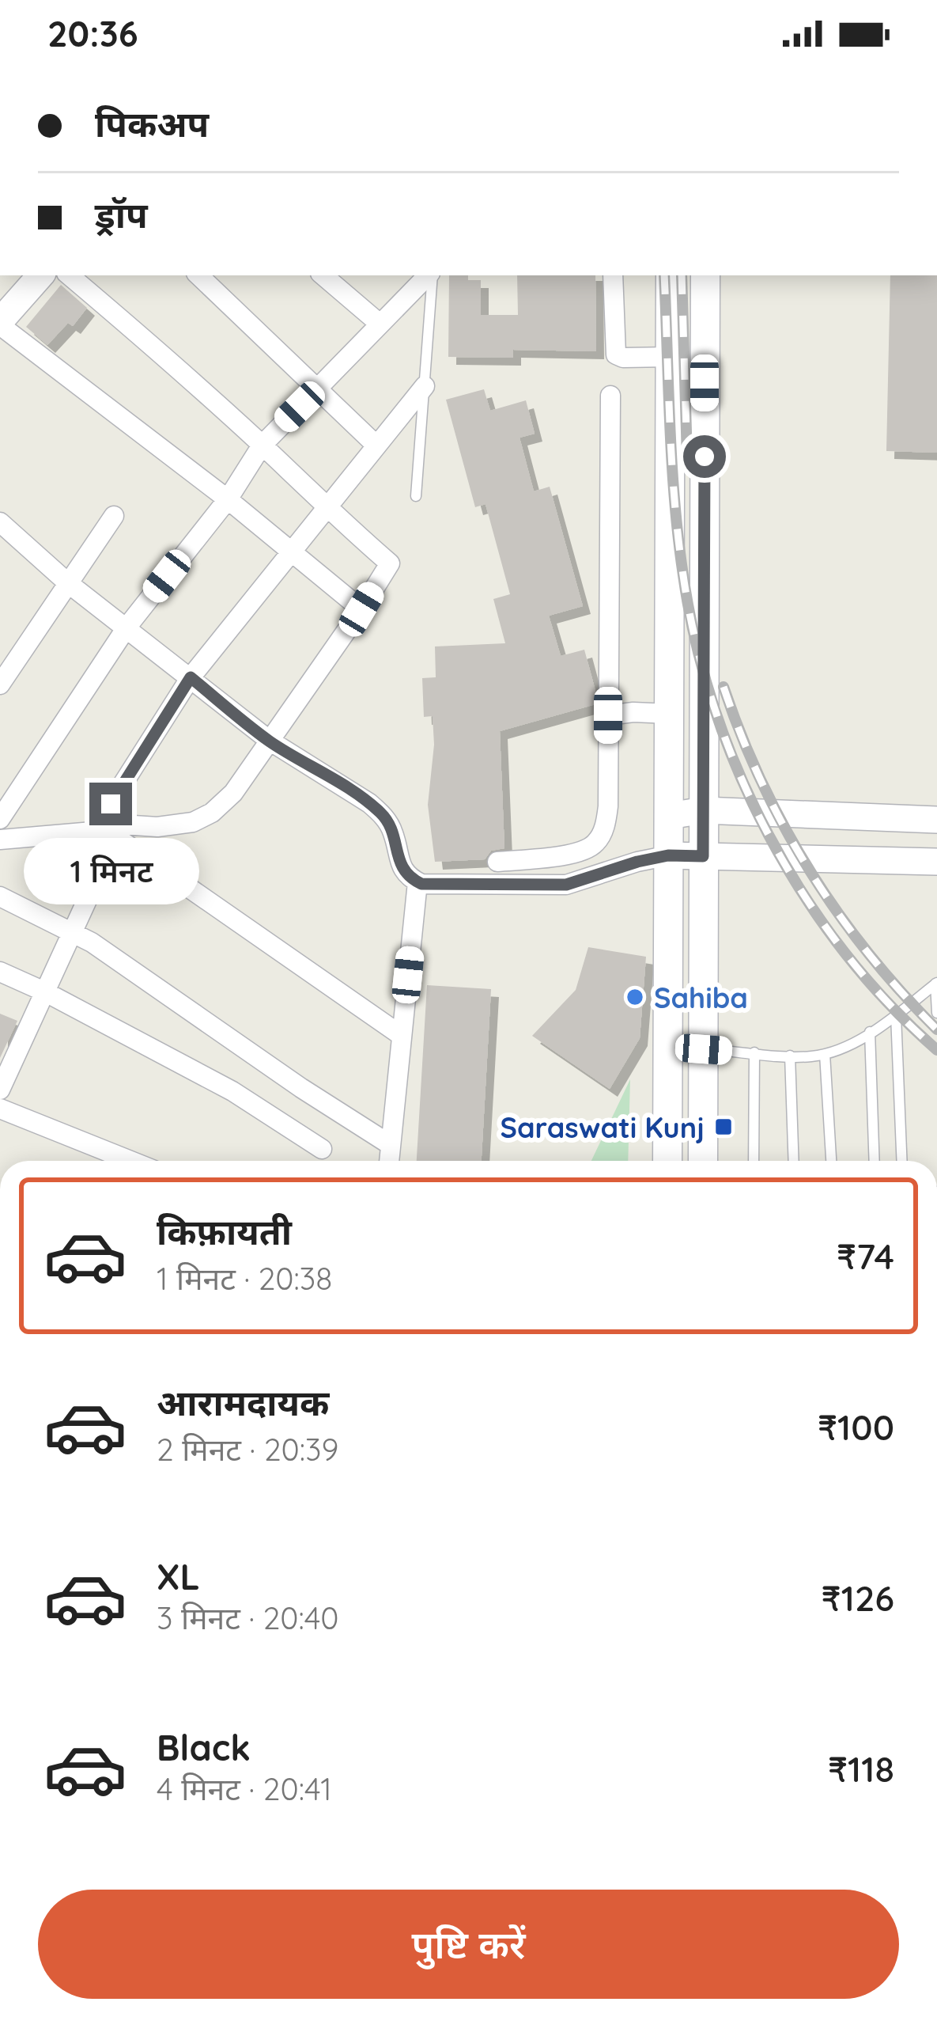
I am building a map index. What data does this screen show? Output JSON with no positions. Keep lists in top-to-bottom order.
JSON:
{
  "places": {
    "other": ["Sahiba"],
    "transit": ["Saraswati Kunj"]
  },
  "page": {
    "status": "20:36",
    "banner": ["पिकअप", "ड्रॉप"],
    "bubble": "1 मिनट",
    "list": [
      {
        "name": "किफ़ायती",
        "note": "1 मिनट · 20:38",
        "value": "₹74"
      },
      {
        "name": "आरामदायक",
        "note": "2 मिनट · 20:39",
        "value": "₹100"
      },
      {
        "name": "XL",
        "note": "3 मिनट · 20:40",
        "value": "₹126"
      },
      {
        "name": "Black",
        "note": "4 मिनट · 20:41",
        "value": "₹118"
      }
    ],
    "buttons": "पुष्टि करें"
  }
}
